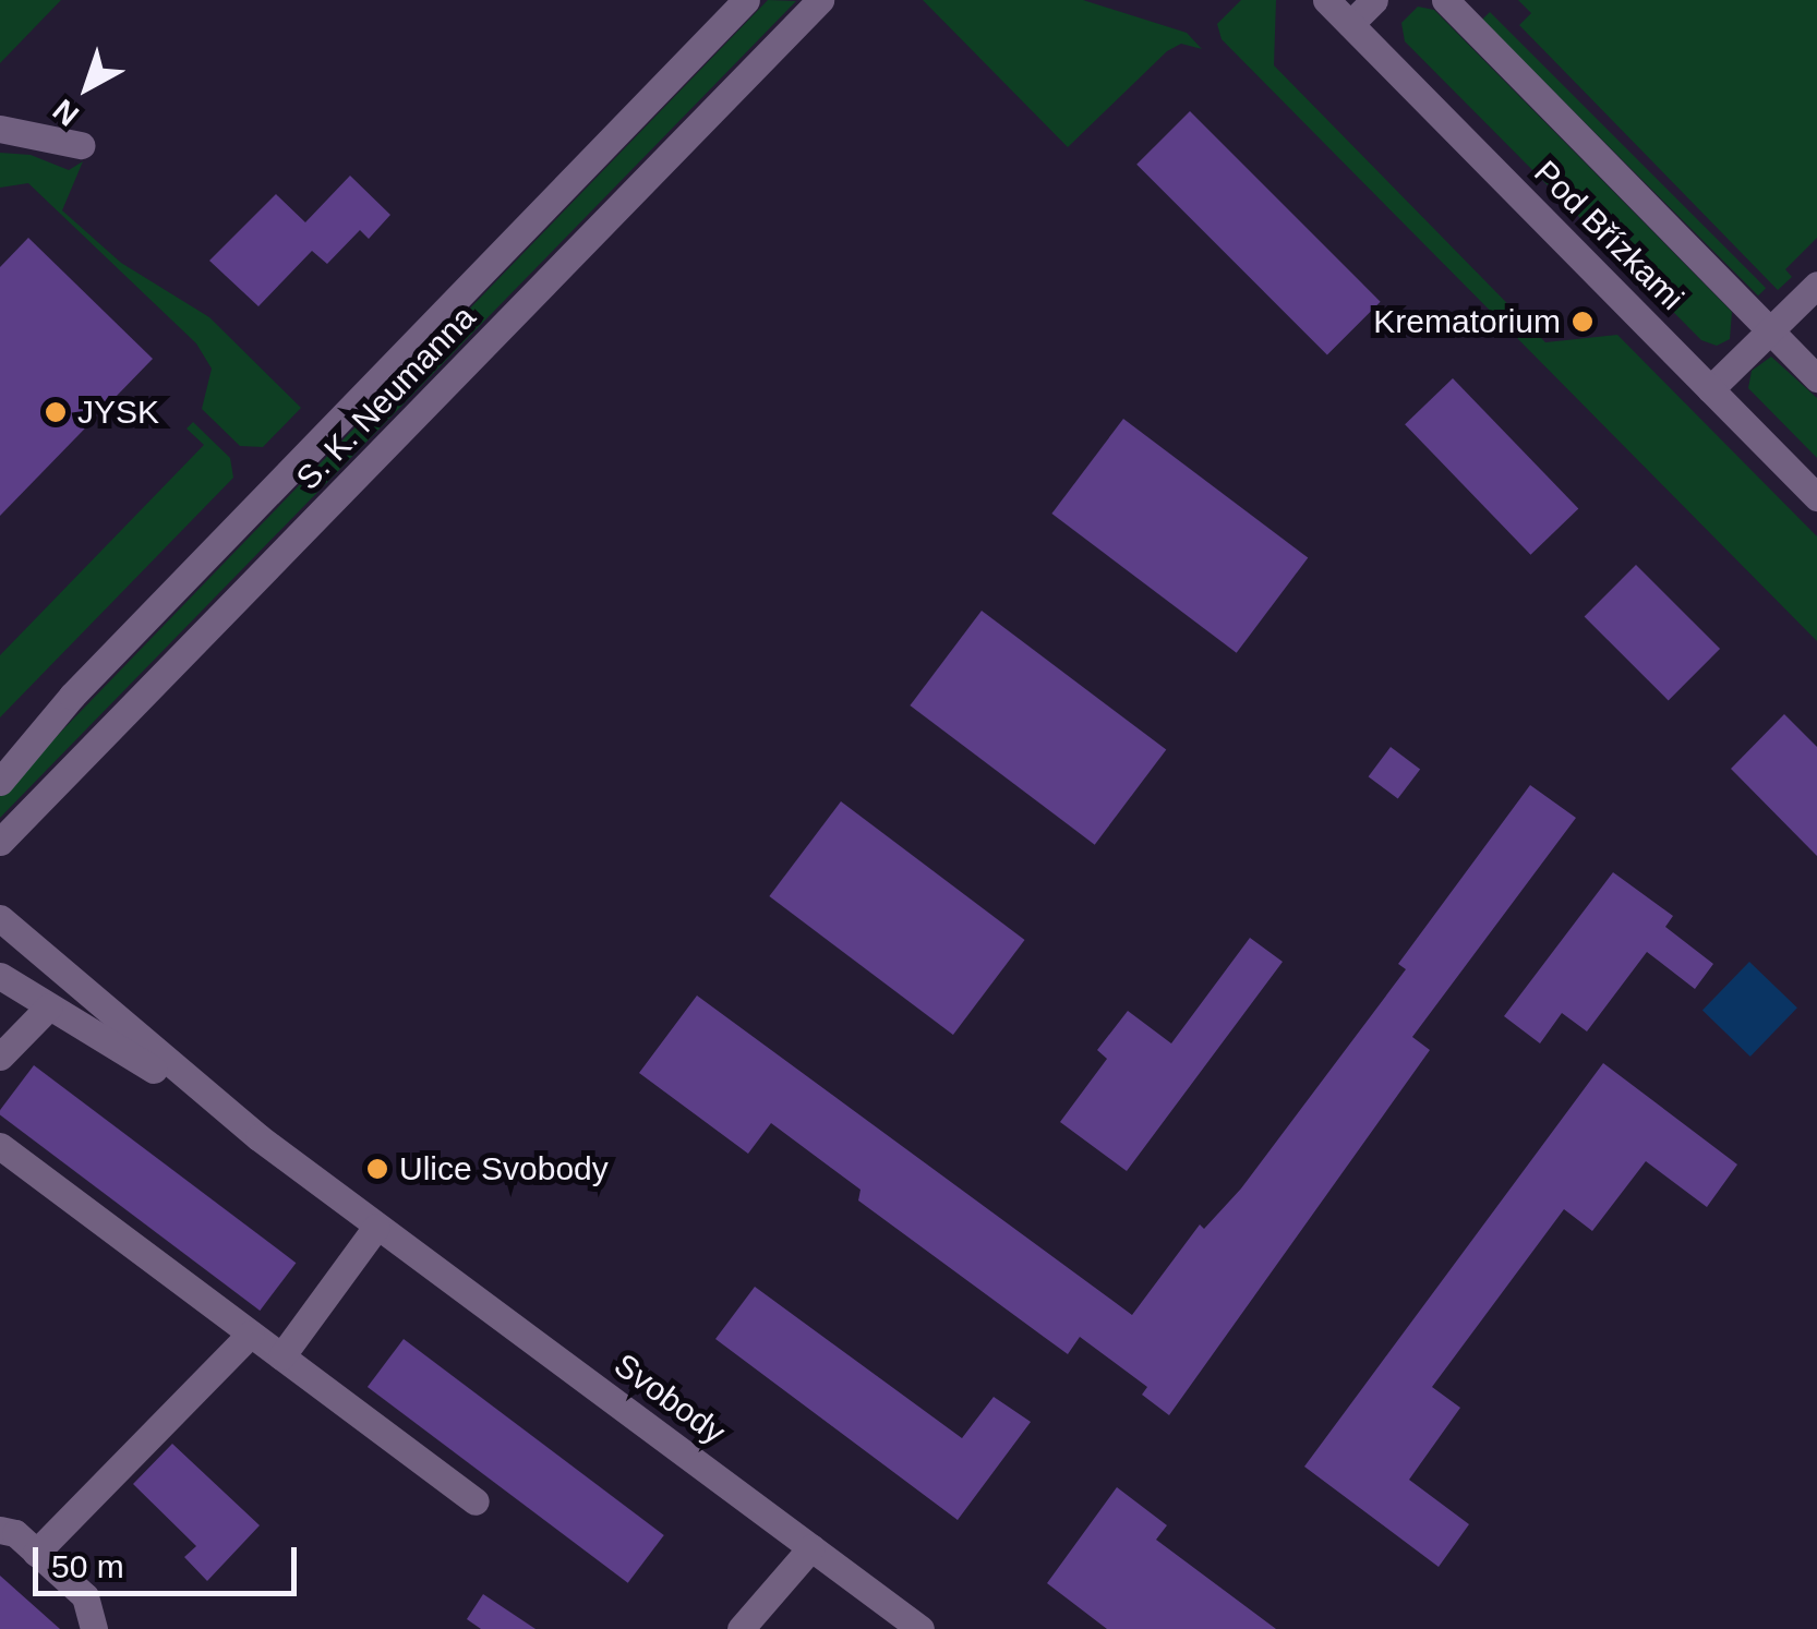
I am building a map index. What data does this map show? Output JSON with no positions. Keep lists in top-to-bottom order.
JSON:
{
  "streets": {
    "street": ["Pod Břízkami", "S. K. Neumanna", "Svobody"]
  },
  "places": ["Krematorium", "JYSK", "Ulice Svobody"],
  "scale_bar": "50 m",
  "north": "bottom left"
}
